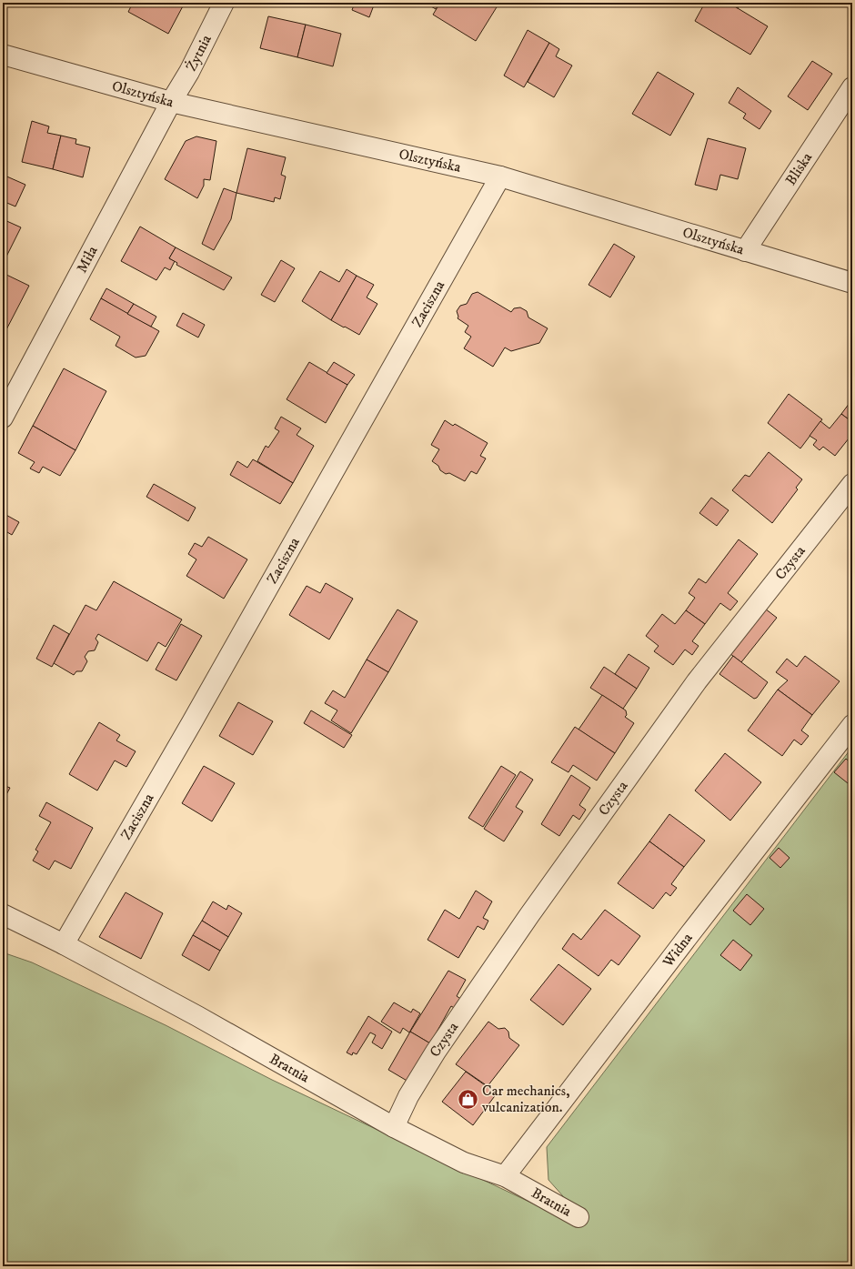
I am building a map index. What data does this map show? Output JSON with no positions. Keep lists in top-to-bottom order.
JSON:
{
  "streets": {
    "street": [
      "Żytnia",
      "Olsztyńska",
      "Bliska",
      "Miła",
      "Zaciszna",
      "Czysta",
      "Widna",
      "Bratnia"
    ]
  },
  "crossings": [
    ["Żytnia", "Olsztyńska"],
    ["Żytnia", "Miła"],
    ["Olsztyńska", "Bliska"],
    ["Olsztyńska", "Miła"],
    ["Olsztyńska", "Zaciszna"],
    ["Zaciszna", "Bratnia"],
    ["Czysta", "Bratnia"],
    ["Widna", "Bratnia"]
  ],
  "places": {
    "shop": ["Car mechanics, vulcanization."]
  }
}
